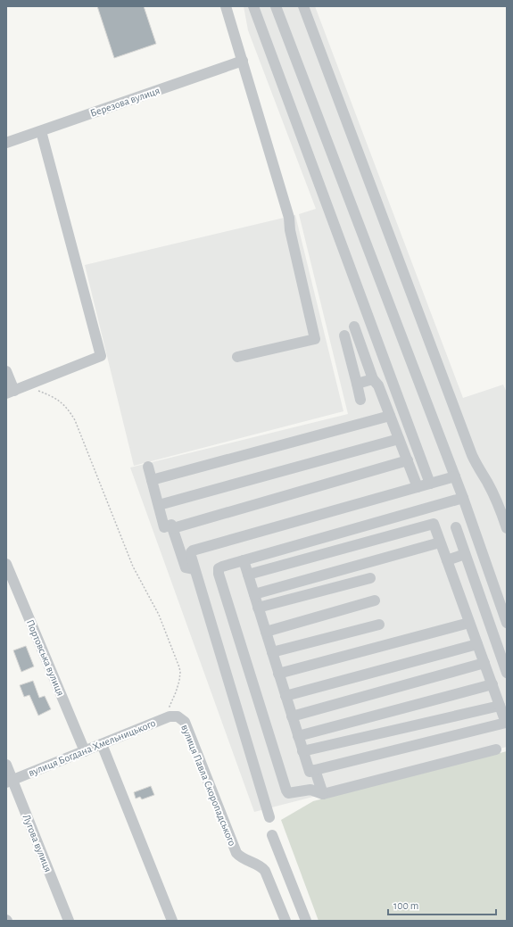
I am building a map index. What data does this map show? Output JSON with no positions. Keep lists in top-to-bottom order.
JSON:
{
  "streets": {
    "street": [
      "Березова вулиця",
      "Портовська вулиця",
      "вулиця Богдана Хмельницького",
      "вулиця Павла Скоропадського",
      "Лугова вулиця"
    ]
  },
  "crossings": [
    ["Портовська вулиця", "вулиця Богдана Хмельницького"],
    ["вулиця Богдана Хмельницького", "вулиця Павла Скоропадського"],
    ["вулиця Богдана Хмельницького", "Лугова вулиця"]
  ],
  "scale_bar": "100 m"
}
